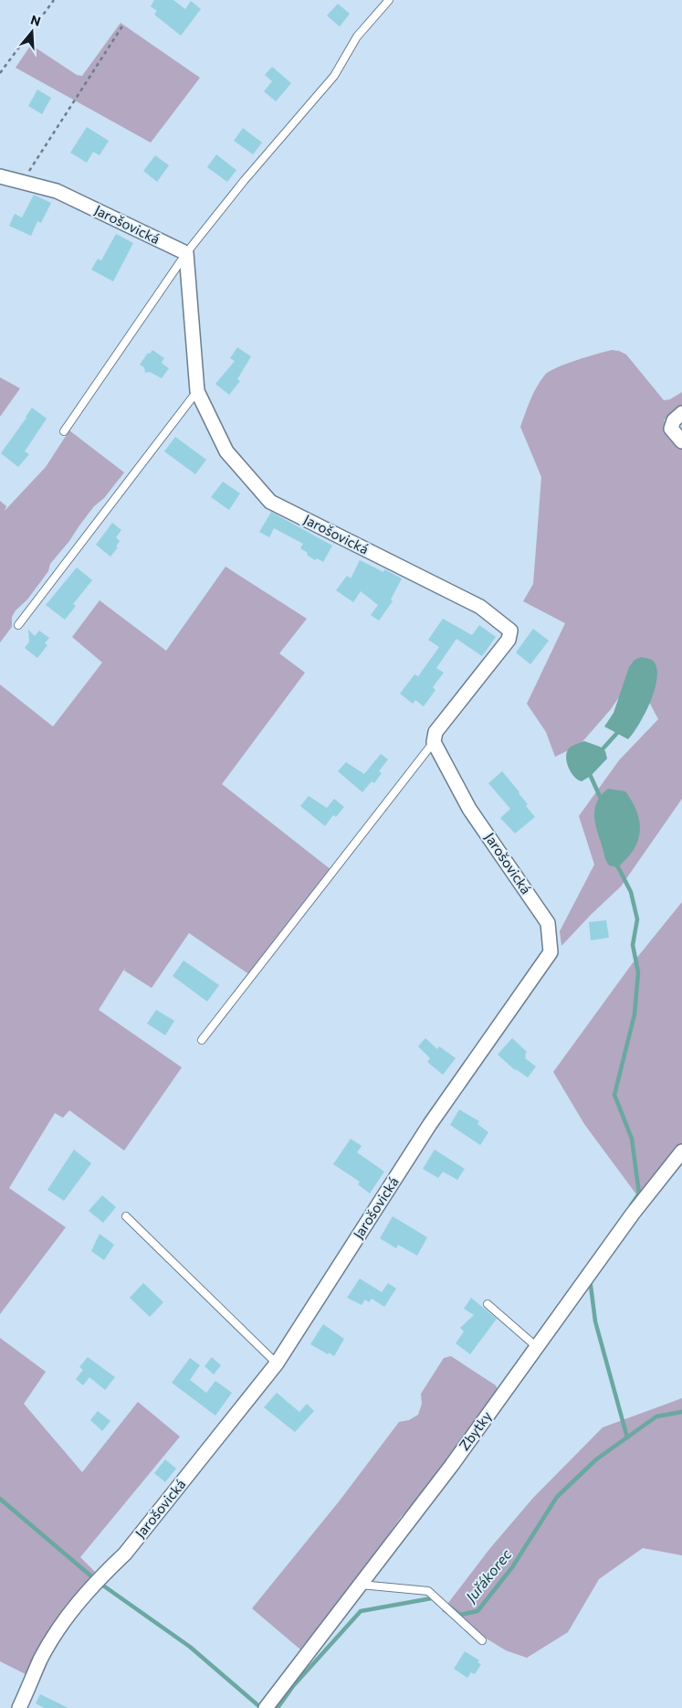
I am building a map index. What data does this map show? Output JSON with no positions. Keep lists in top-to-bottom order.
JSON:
{
  "streets": {
    "street": ["Jarošovická", "Zbytky"]
  },
  "water": ["Juřákorec"],
  "north": "top"
}
